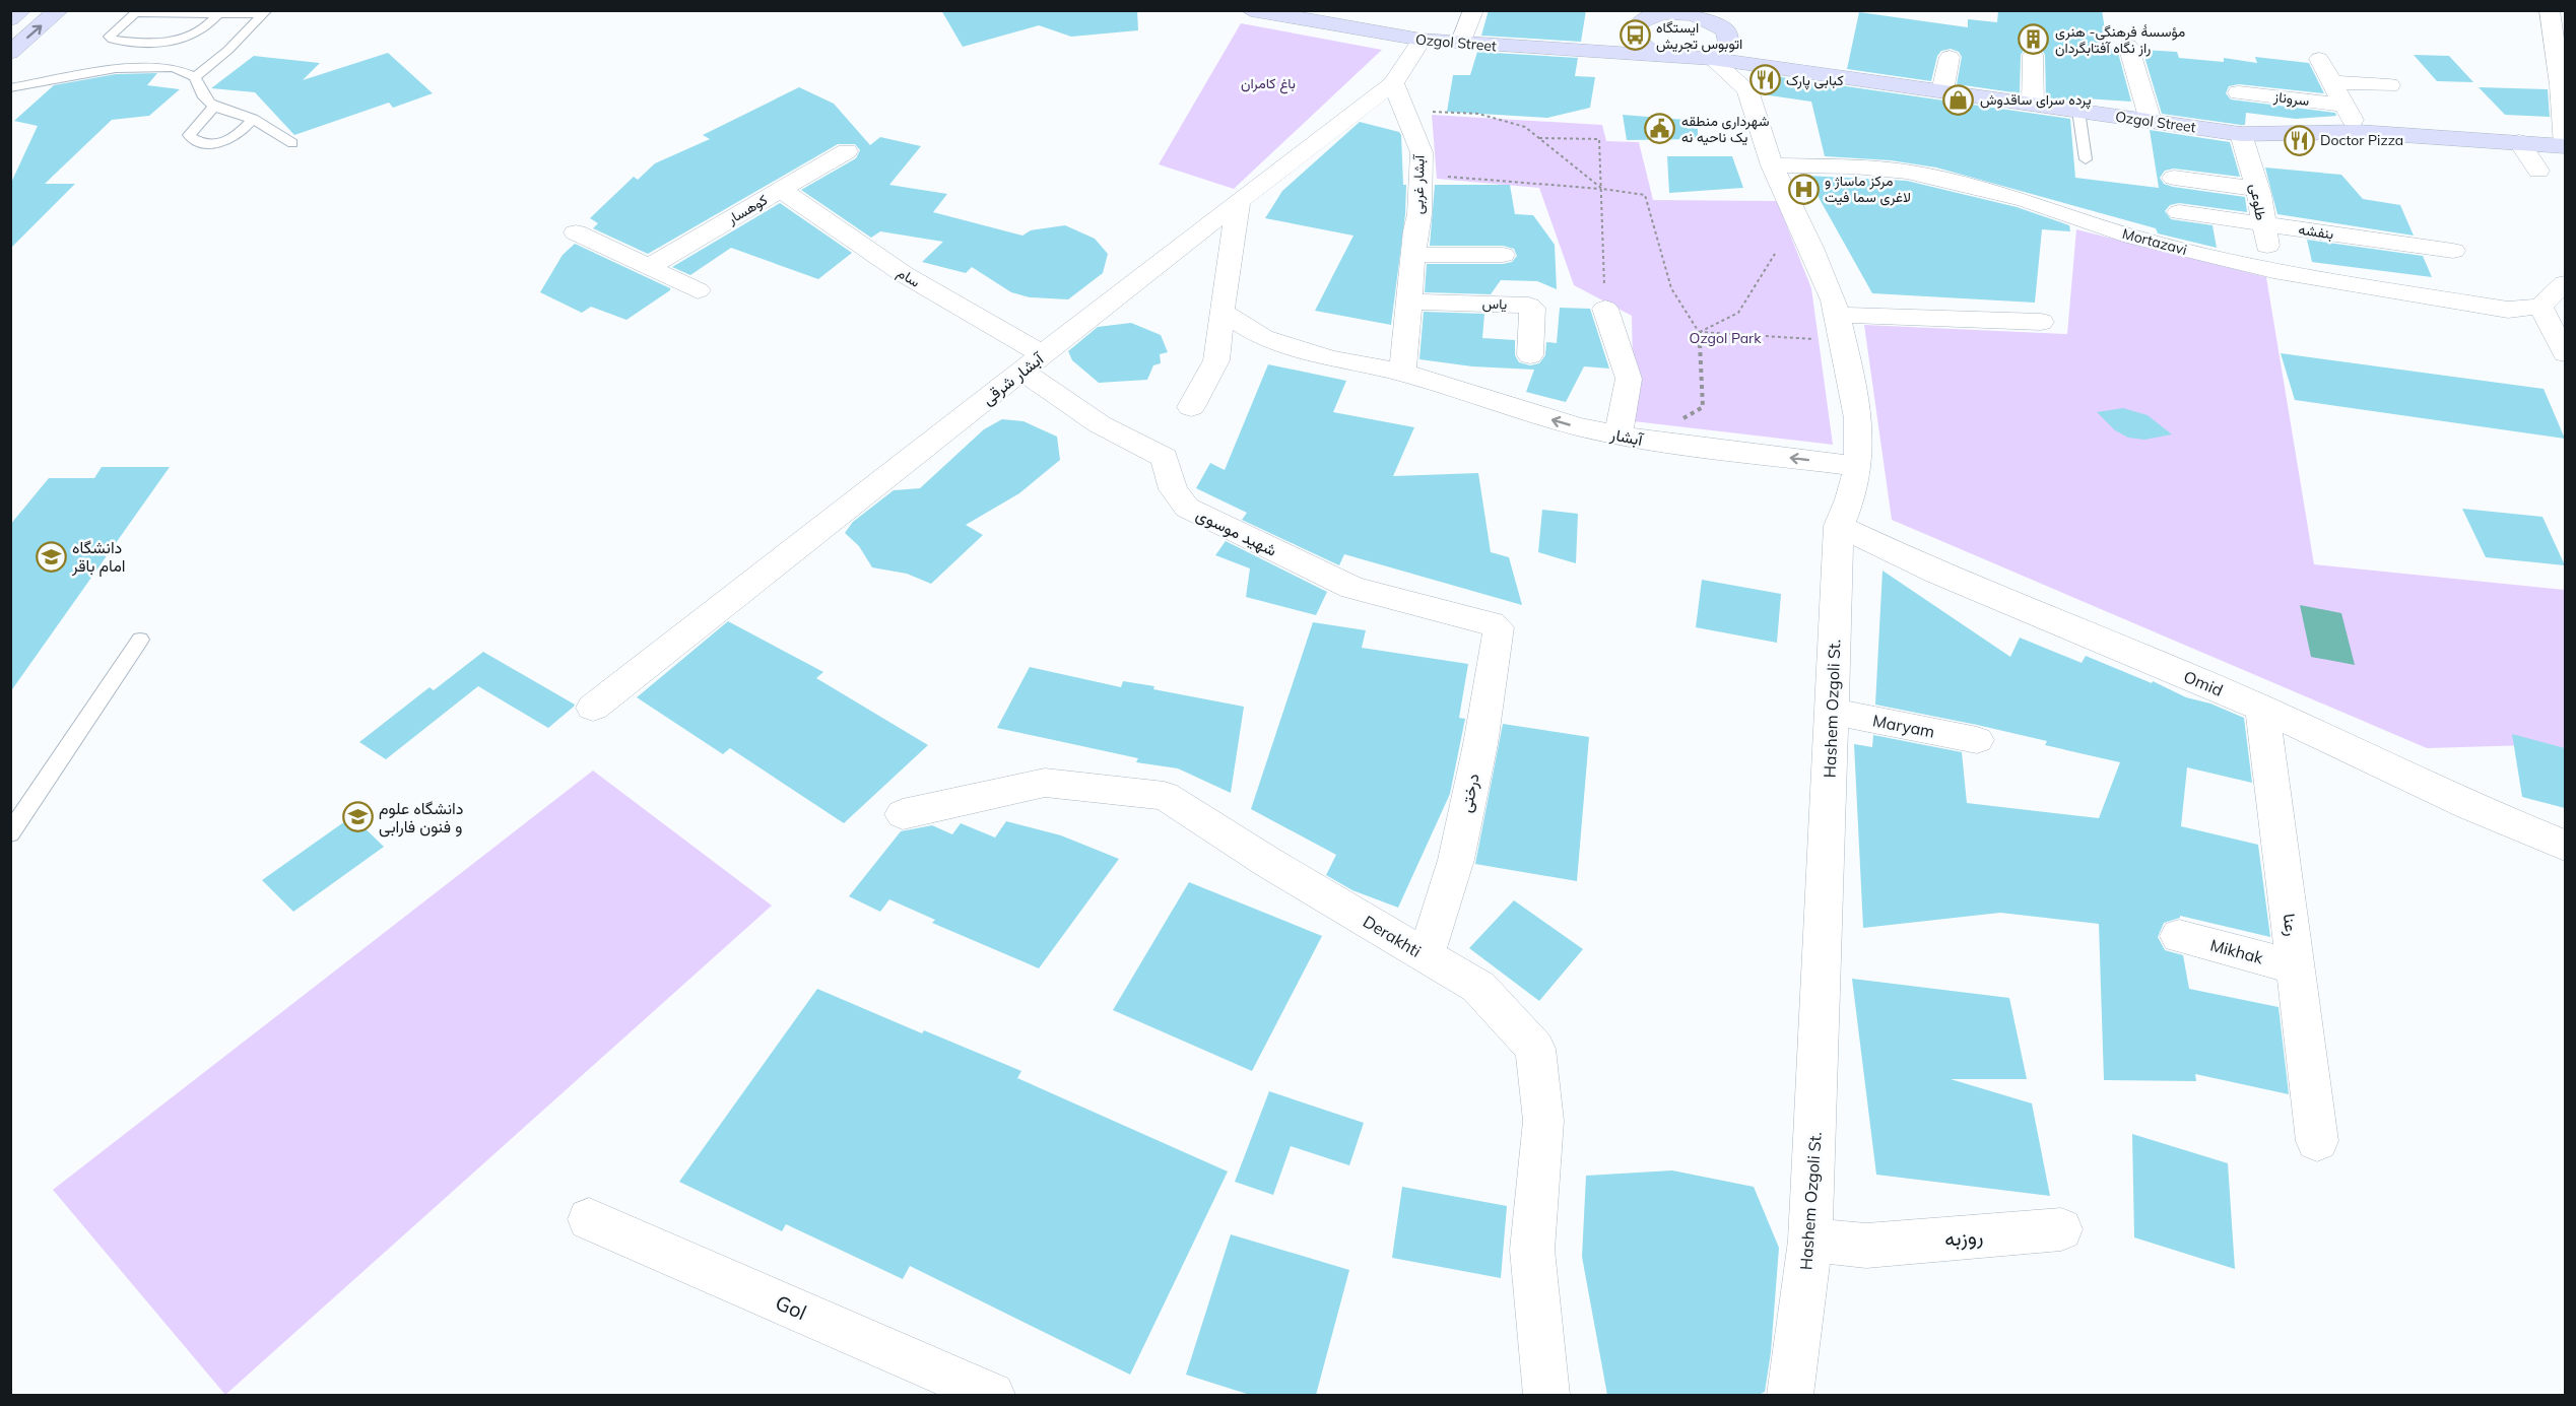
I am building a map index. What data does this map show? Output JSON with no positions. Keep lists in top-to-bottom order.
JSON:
{
  "streets": {
    "main road": ["Ozgol Street"],
    "street": [
      "سروناز",
      "آبشار غربی",
      "طلوعی",
      "کوهسار",
      "بنفشه",
      "Mortazavi",
      "سام",
      "یاس",
      "آبشار شرقی",
      "آبشار",
      "شهید موسوی",
      "Omid",
      "Hashem Ozgoli St.",
      "Maryam",
      "درختی",
      "رعنا",
      "Derakhti",
      "Mikhak",
      "روزبه",
      "Gol"
    ]
  },
  "crossings": [
    ["Ozgol Street", "سروناز"],
    ["Ozgol Street", "طلوعی"],
    ["Ozgol Street", "آبشار شرقی"],
    ["Ozgol Street", "Hashem Ozgoli St."],
    ["آبشار غربی", "یاس"],
    ["آبشار غربی", "آبشار شرقی"],
    ["طلوعی", "بنفشه"],
    ["طلوعی", "Mortazavi"],
    ["کوهسار", "سام"],
    ["Mortazavi", "Hashem Ozgoli St."],
    ["سام", "آبشار شرقی"],
    ["سام", "شهید موسوی"],
    ["آبشار شرقی", "شهید موسوی"],
    ["آبشار", "Hashem Ozgoli St."],
    ["شهید موسوی", "درختی"],
    ["Omid", "Hashem Ozgoli St."],
    ["Omid", "رعنا"],
    ["Hashem Ozgoli St.", "Maryam"],
    ["Hashem Ozgoli St.", "روزبه"],
    ["درختی", "Derakhti"],
    ["رعنا", "Mikhak"]
  ],
  "one_way": ["آبشار"],
  "parks": ["باغ کامران", "Ozgol Park"],
  "places": {
    "bus stop": ["ایستگاه اتوبوس تجریش"],
    "building": ["مؤسسۀ فرهنگی- هنری راز نگاه آفتابگردان"],
    "restaurant": ["کبابی پارک", "Doctor Pizza"],
    "shop": ["پرده سرای ساقدوش"],
    "public building": ["شهرداری منطقه یک ناحیه نه"],
    "hospital": ["مرکز ماساژ و لاغری سما فیت"],
    "school or university": ["دانشگاه امام باقر", "دانشگاه علوم و فنون فارابی"]
  }
}
